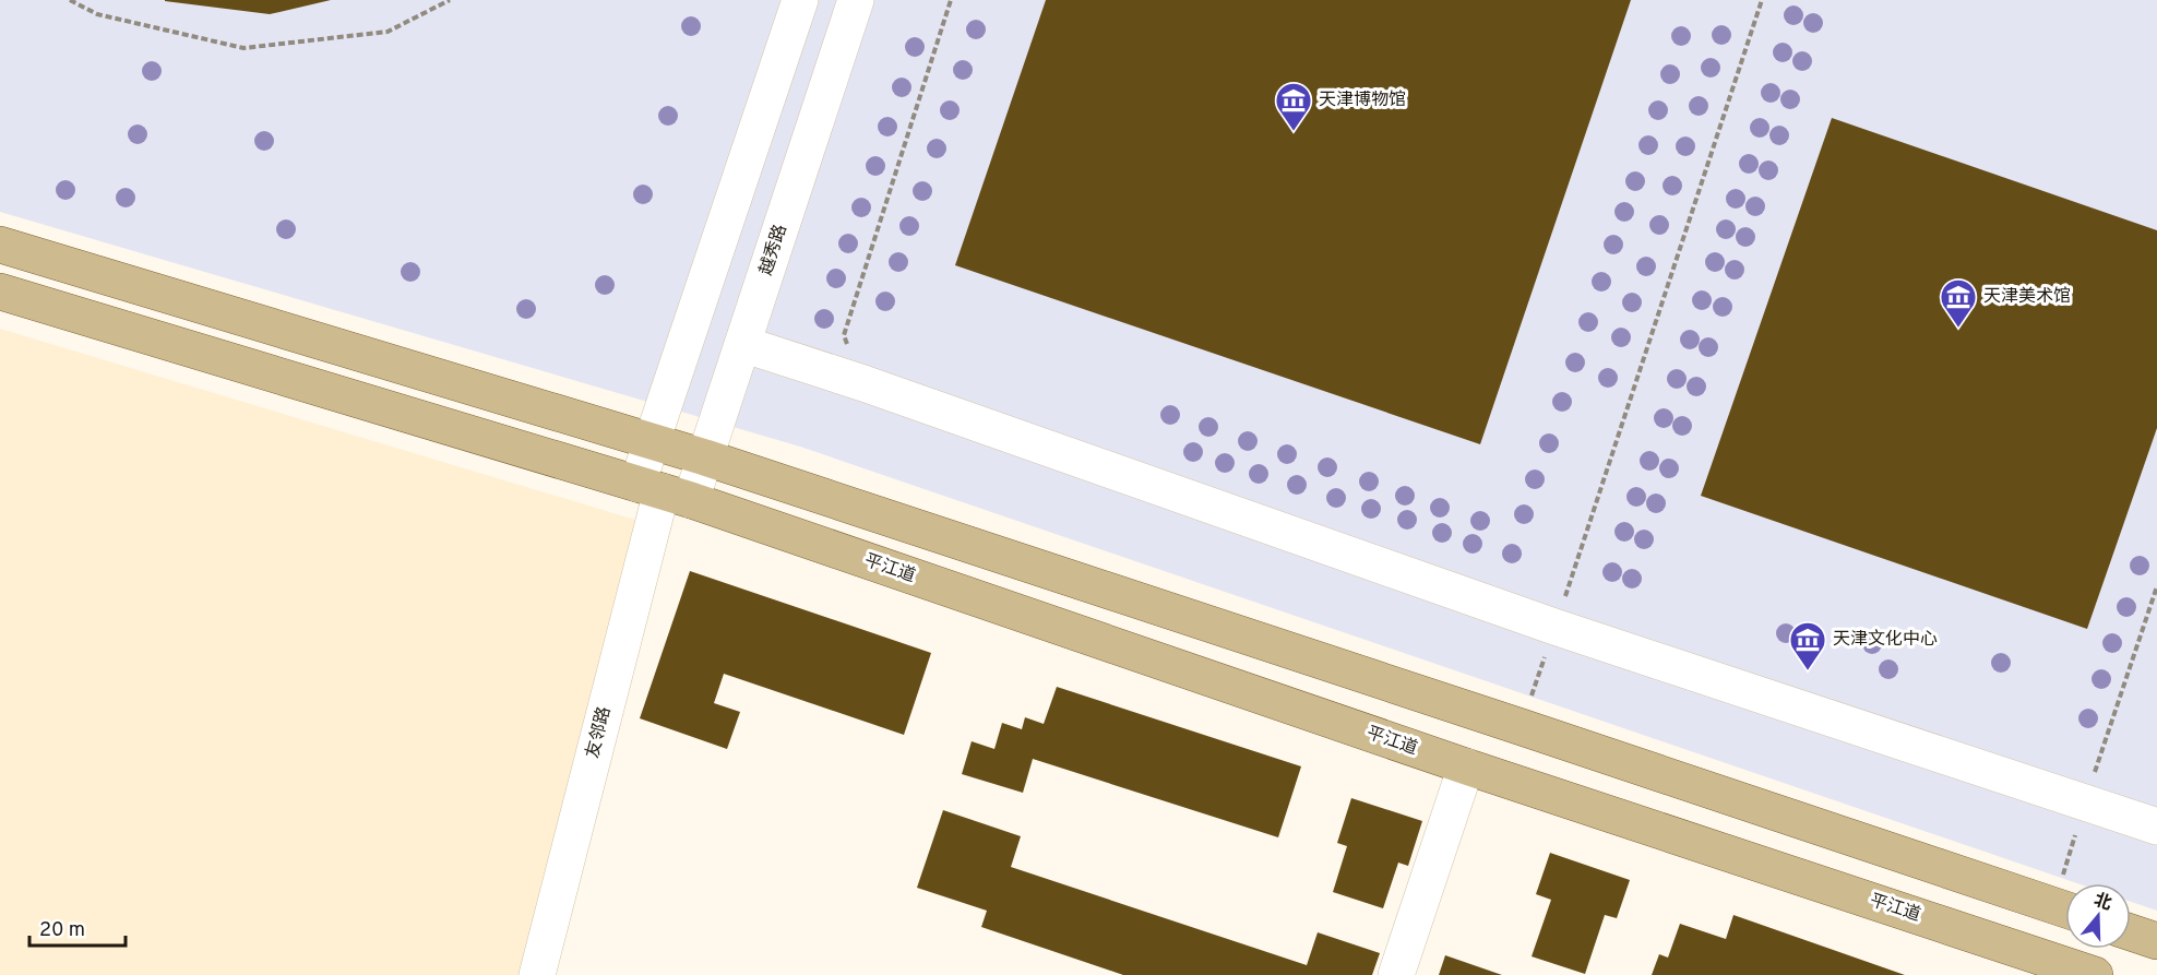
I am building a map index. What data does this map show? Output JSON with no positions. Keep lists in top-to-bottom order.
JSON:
{
  "streets": {
    "main road": ["平江道"],
    "street": ["越秀路", "友邻路"]
  },
  "crossings": [
    ["越秀路", "平江道"],
    ["越秀路", "友邻路"],
    ["平江道", "友邻路"]
  ],
  "places": {
    "museum": ["天津博物馆", "天津美术馆", "天津文化中心"]
  },
  "scale_bar": "20 m",
  "north": "top"
}
